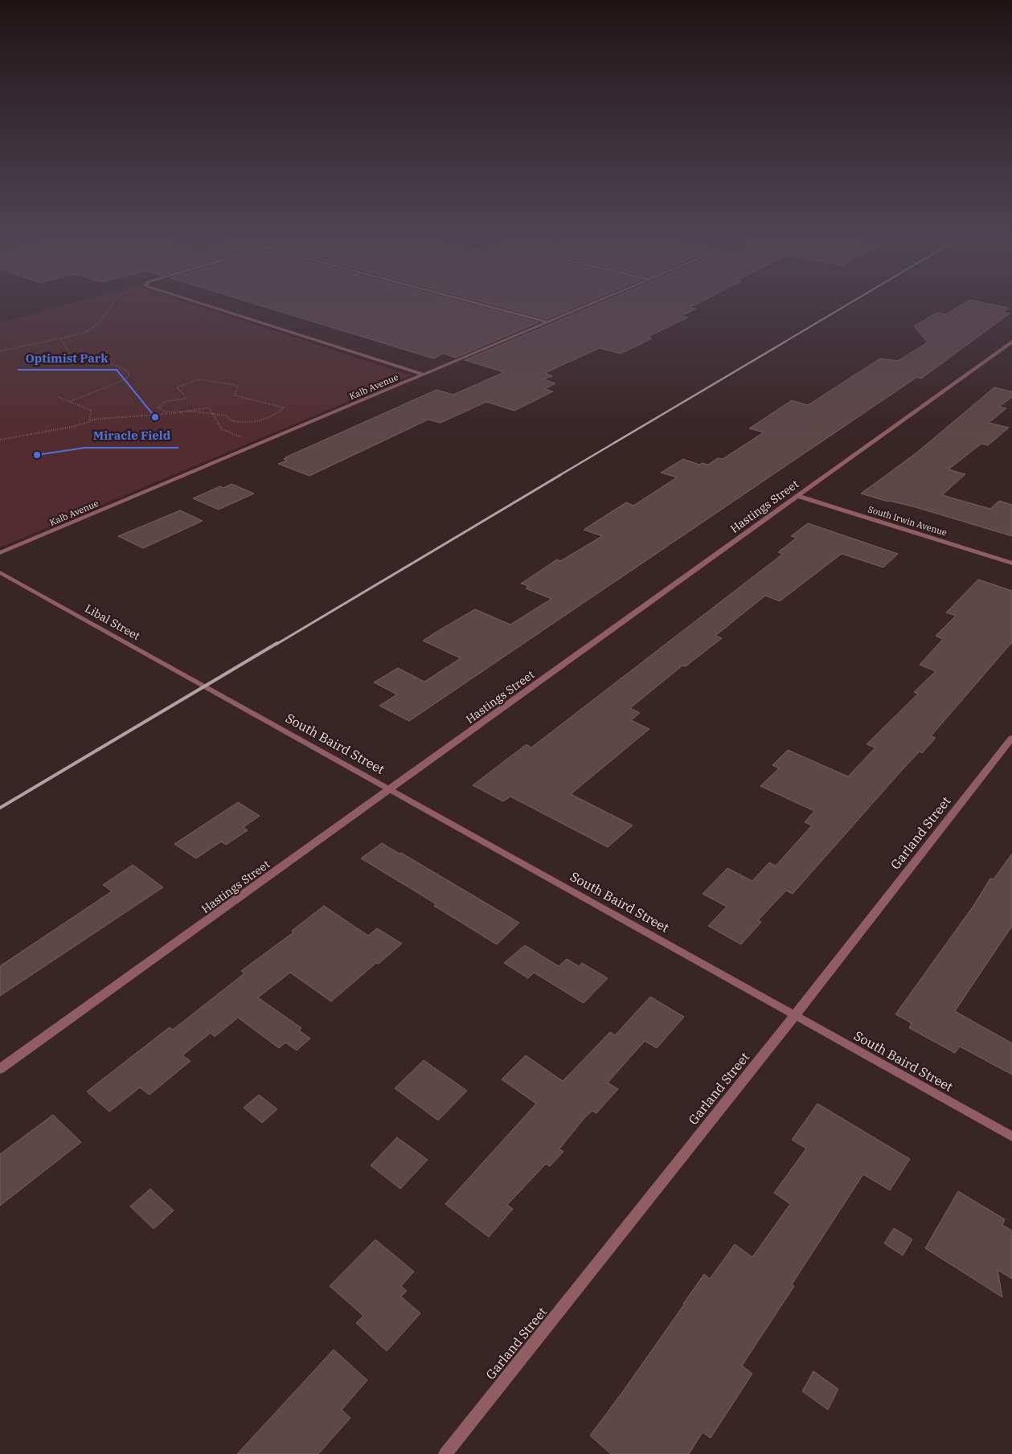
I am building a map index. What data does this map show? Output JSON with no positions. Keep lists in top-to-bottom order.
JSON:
{
  "streets": {
    "street": [
      "Kalb Avenue",
      "Hastings Street",
      "South Irwin Avenue",
      "Libal Street",
      "South Baird Street",
      "Garland Street"
    ]
  },
  "crossings": [
    ["Hastings Street", "South Irwin Avenue"],
    ["Hastings Street", "South Baird Street"],
    ["Libal Street", "South Baird Street"],
    ["South Baird Street", "Garland Street"]
  ],
  "places": ["Optimist Park", "Miracle Field"]
}
